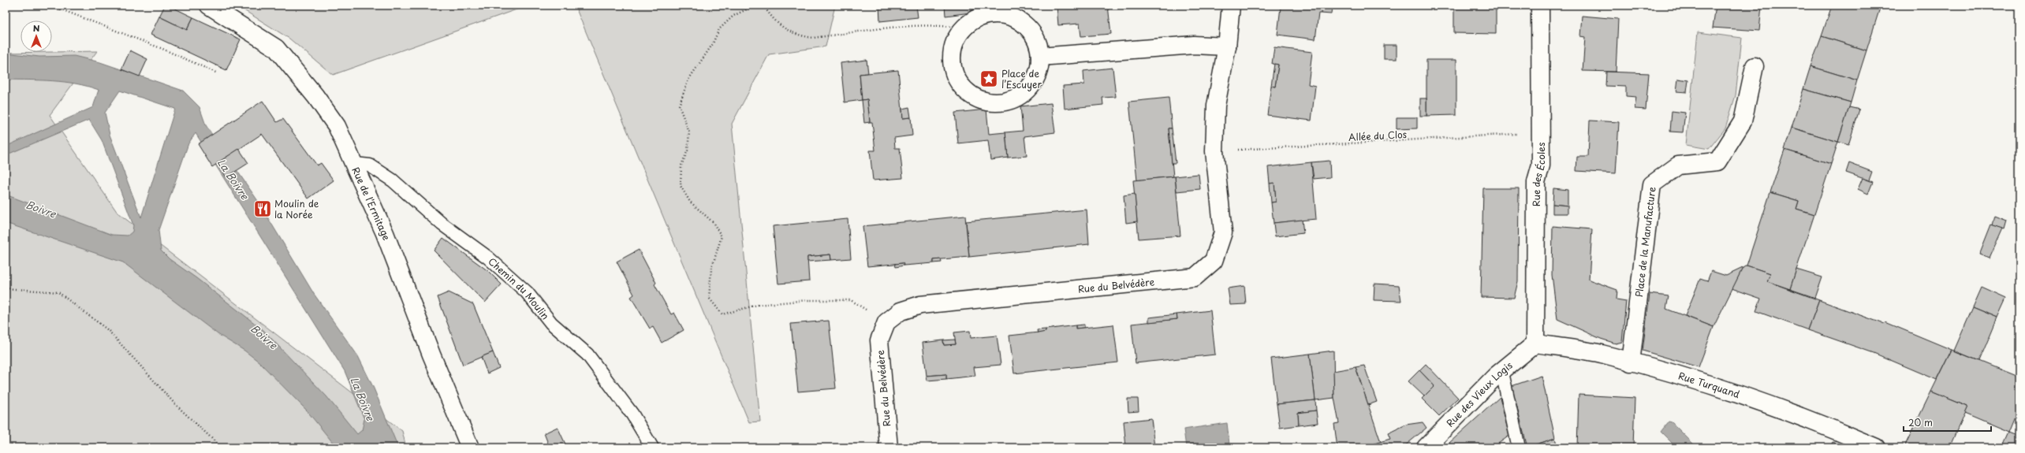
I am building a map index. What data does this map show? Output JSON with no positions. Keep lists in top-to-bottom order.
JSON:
{
  "streets": {
    "street": [
      "Rue des Écoles",
      "Rue de l’Ermitage",
      "Place de la Manufacture",
      "Rue du Belvédère",
      "Rue Turquand",
      "Rue des Vieux Logis"
    ],
    "lane": ["Chemin du Moulin"],
    "path": ["Allée du Clos"]
  },
  "crossings": [
    ["Allée du Clos", "Rue des Écoles"],
    ["Allée du Clos", "Rue du Belvédère"],
    ["Rue des Écoles", "Rue Turquand"],
    ["Rue des Écoles", "Rue des Vieux Logis"],
    ["Rue de l’Ermitage", "Chemin du Moulin"],
    ["Place de la Manufacture", "Rue Turquand"],
    ["Rue Turquand", "Rue des Vieux Logis"]
  ],
  "water": ["La Boivre", "Boivre"],
  "places": {
    "place": ["Place de l’Escuyer"],
    "restaurant": ["Moulin de la Norée"]
  },
  "scale_bar": "20 m",
  "north": "top"
}
